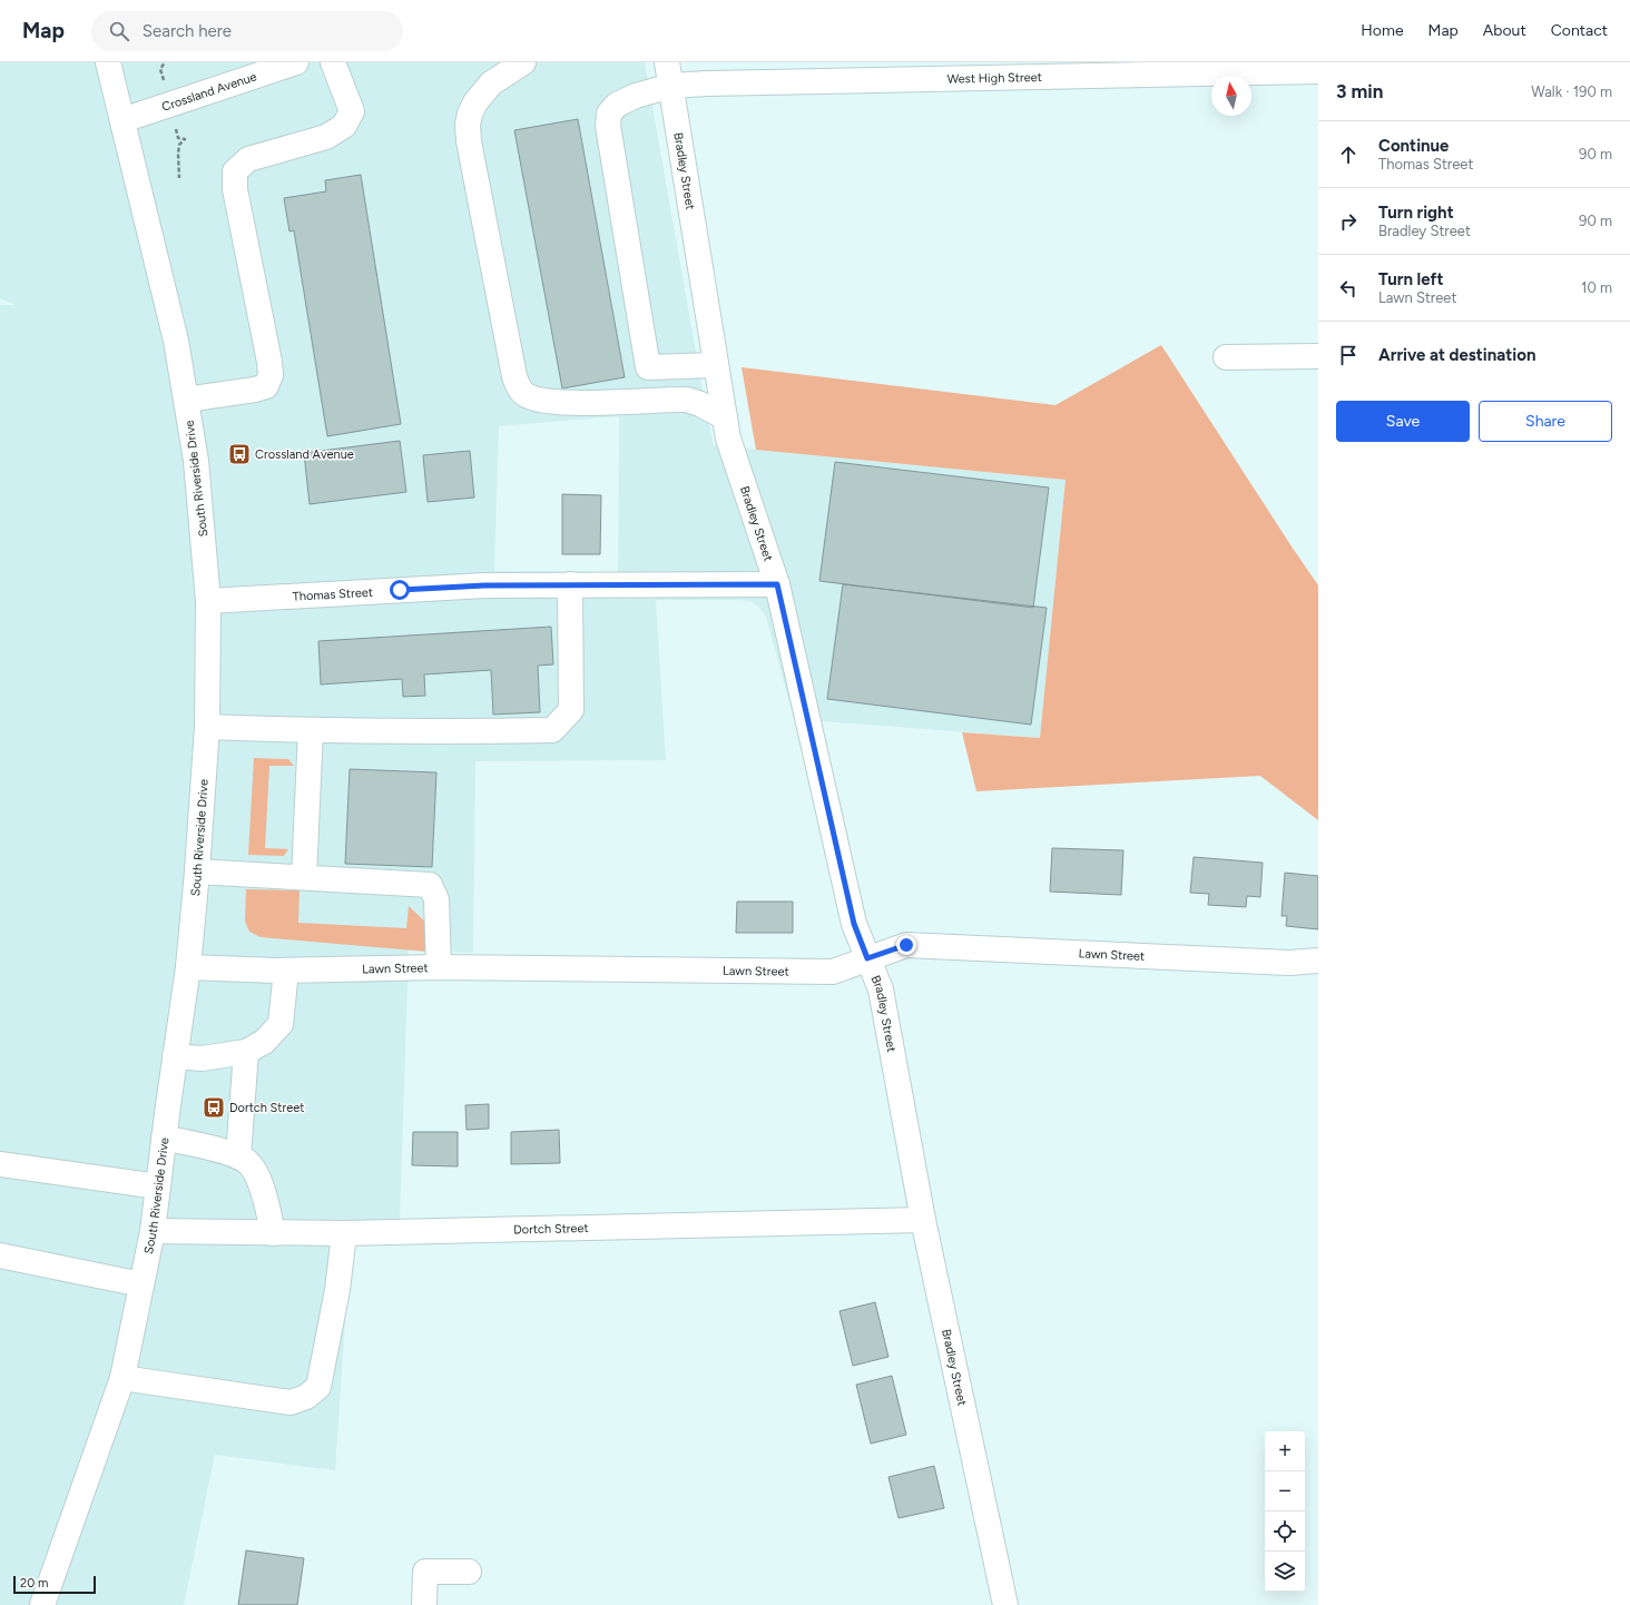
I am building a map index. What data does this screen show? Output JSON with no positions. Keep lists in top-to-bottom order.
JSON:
{
  "streets": {
    "main road": [
      "West High Street",
      "Crossland Avenue",
      "Bradley Street",
      "South Riverside Drive",
      "Thomas Street",
      "Lawn Street",
      "Dortch Street"
    ]
  },
  "crossings": [
    ["West High Street", "Bradley Street"],
    ["Crossland Avenue", "South Riverside Drive"],
    ["Bradley Street", "Thomas Street"],
    ["Bradley Street", "Lawn Street"],
    ["Bradley Street", "Dortch Street"],
    ["South Riverside Drive", "Thomas Street"],
    ["South Riverside Drive", "Lawn Street"],
    ["South Riverside Drive", "Dortch Street"]
  ],
  "places": {
    "bus stop": ["Crossland Avenue", "Dortch Street"]
  },
  "scale_bar": "20 m",
  "north": "top",
  "page": {
    "header": "Map",
    "search": "Search here",
    "nav": [
      "Home",
      "Map",
      "About",
      "Contact"
    ],
    "heading": ["3 min", "Walk · 190 m"],
    "list": [
      ["Continue", "Thomas Street", "90 m"],
      ["Turn right", "Bradley Street", "90 m"],
      ["Turn left", "Lawn Street", "10 m"],
      "Arrive at destination"
    ],
    "buttons": ["Save", "Share"],
    "map_buttons": ["+", "−"],
    "scale": "20 m"
  }
}
